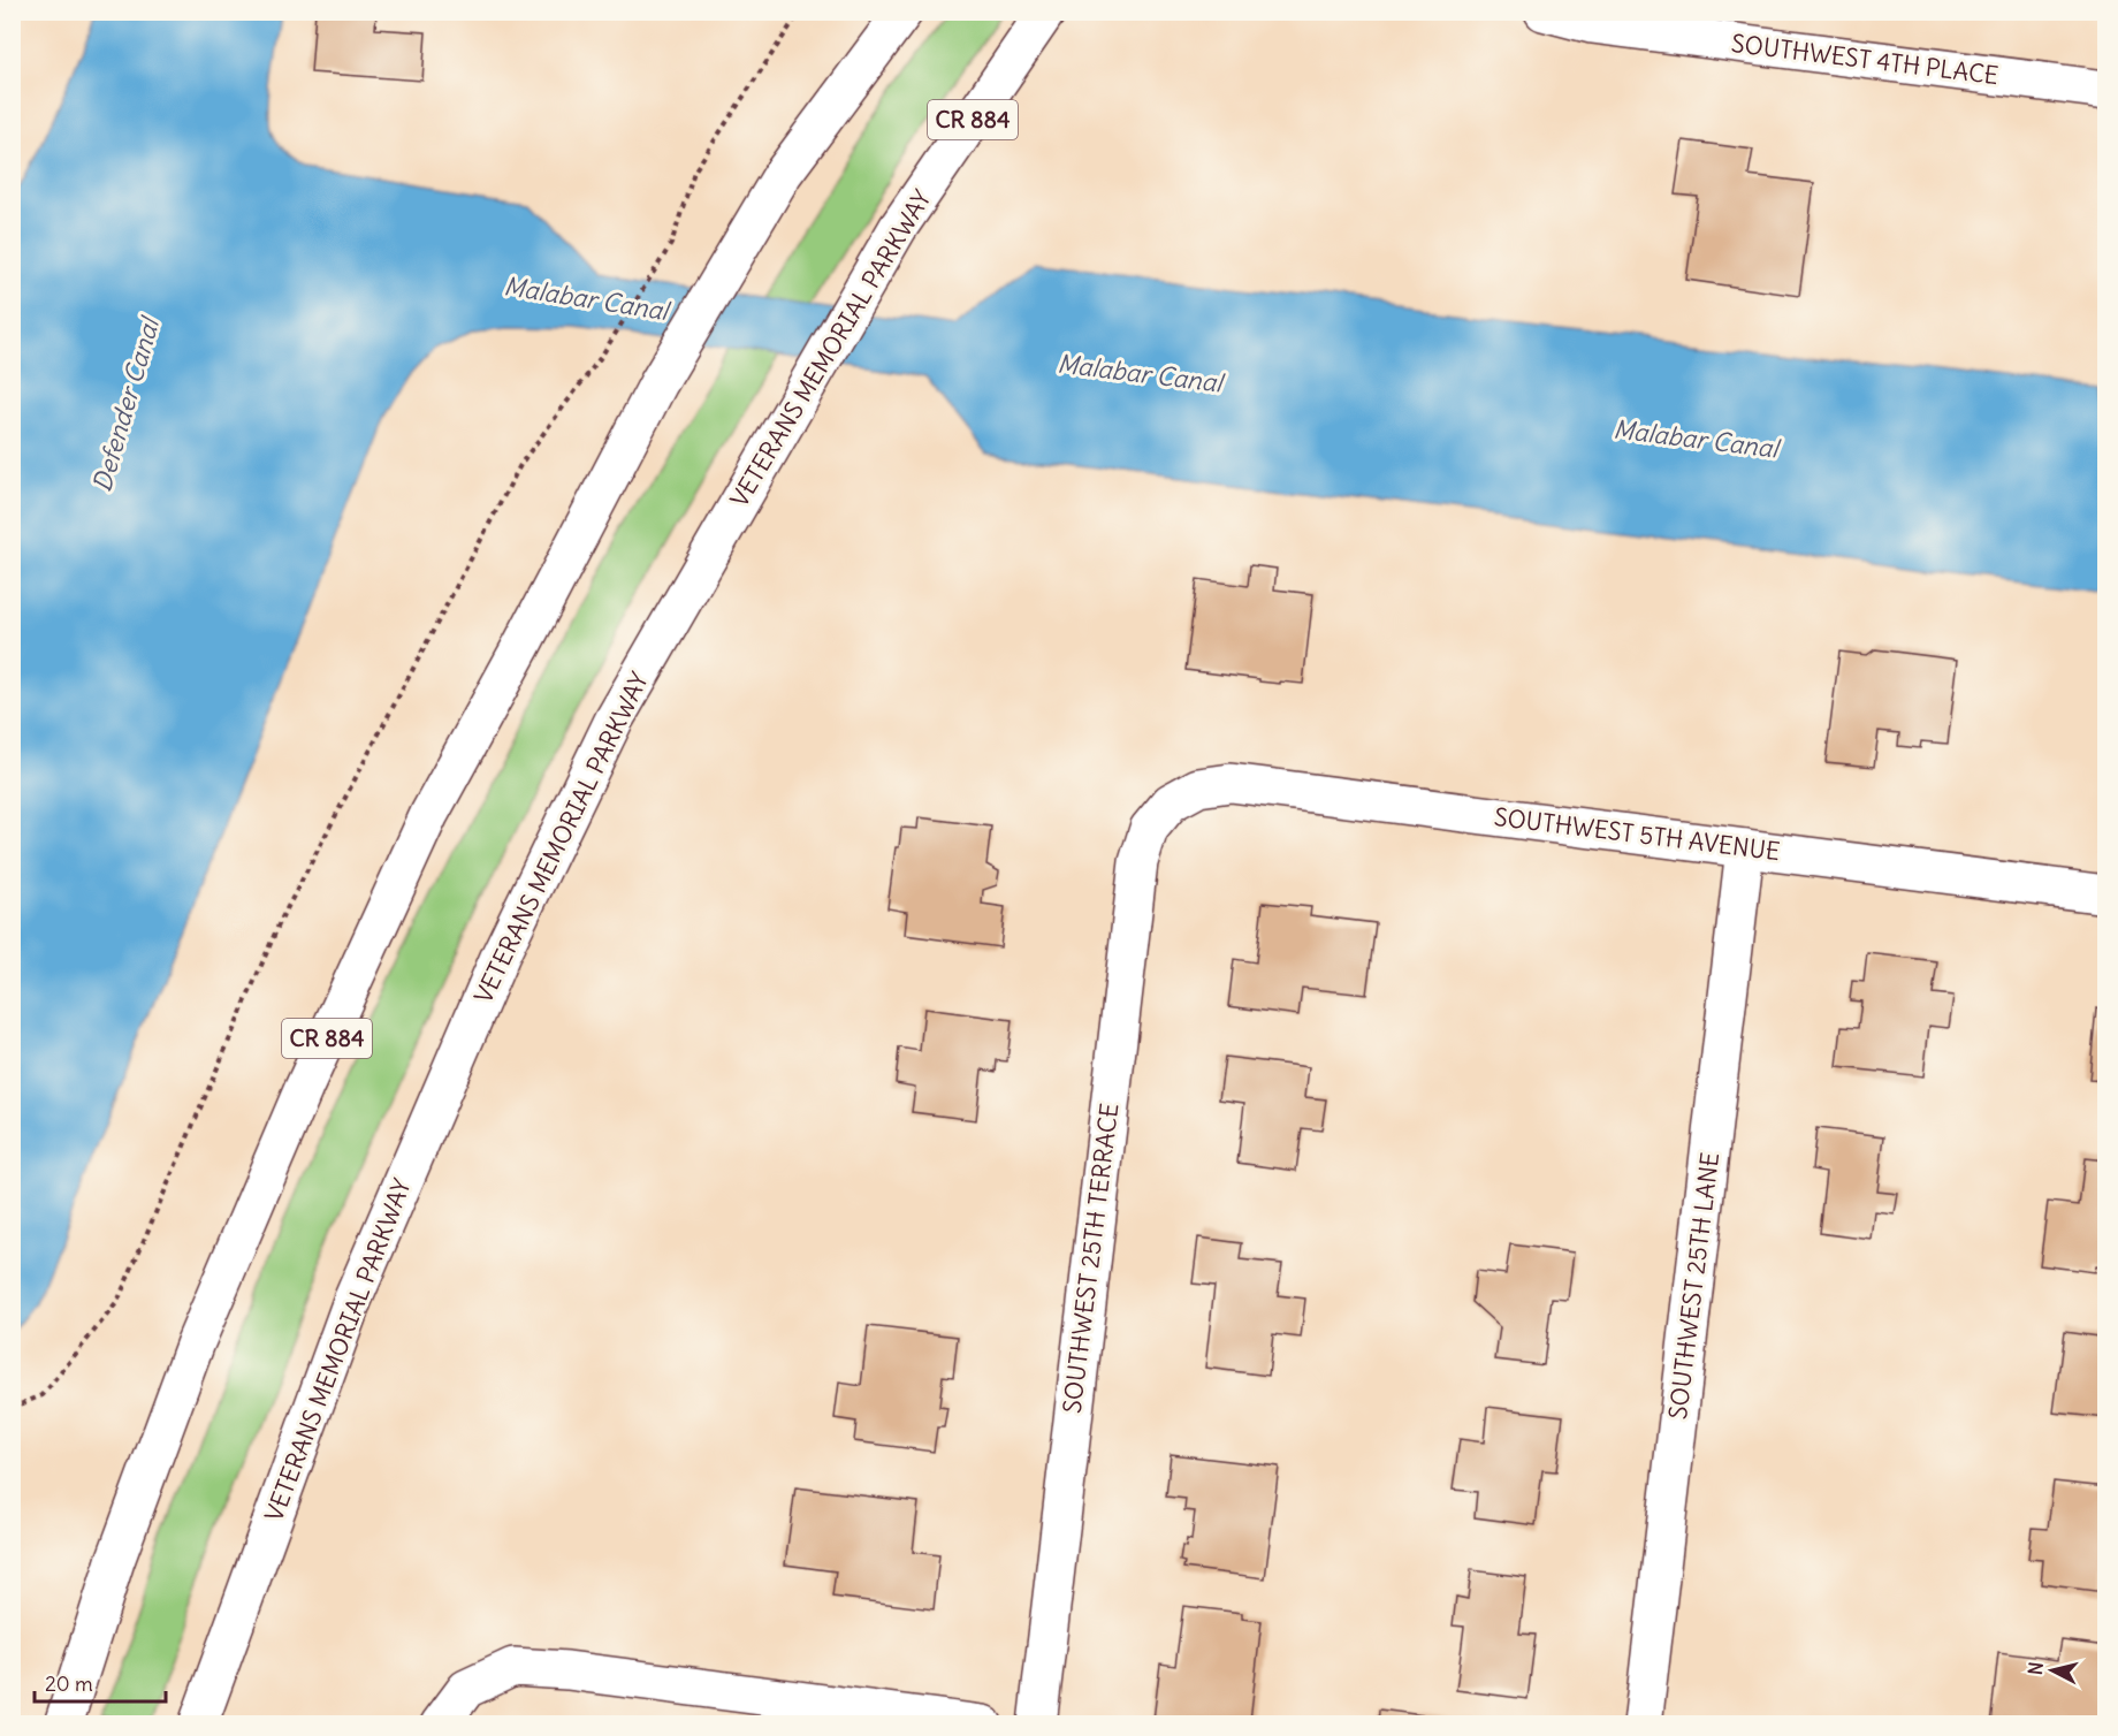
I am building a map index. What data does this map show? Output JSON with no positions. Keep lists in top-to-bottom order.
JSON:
{
  "streets": {
    "main road": [
      "SOUTHWEST 4TH PLACE",
      "CR 884",
      "VETERANS MEMORIAL PARKWAY",
      "SOUTHWEST 5TH AVENUE",
      "SOUTHWEST 25TH TERRACE",
      "SOUTHWEST 25TH LANE"
    ]
  },
  "crossings": [
    ["SOUTHWEST 5TH AVENUE", "SOUTHWEST 25TH TERRACE"],
    ["SOUTHWEST 5TH AVENUE", "SOUTHWEST 25TH LANE"]
  ],
  "water": ["Malabar Canal", "Defender Canal"],
  "scale_bar": "20 m",
  "north": "left"
}
